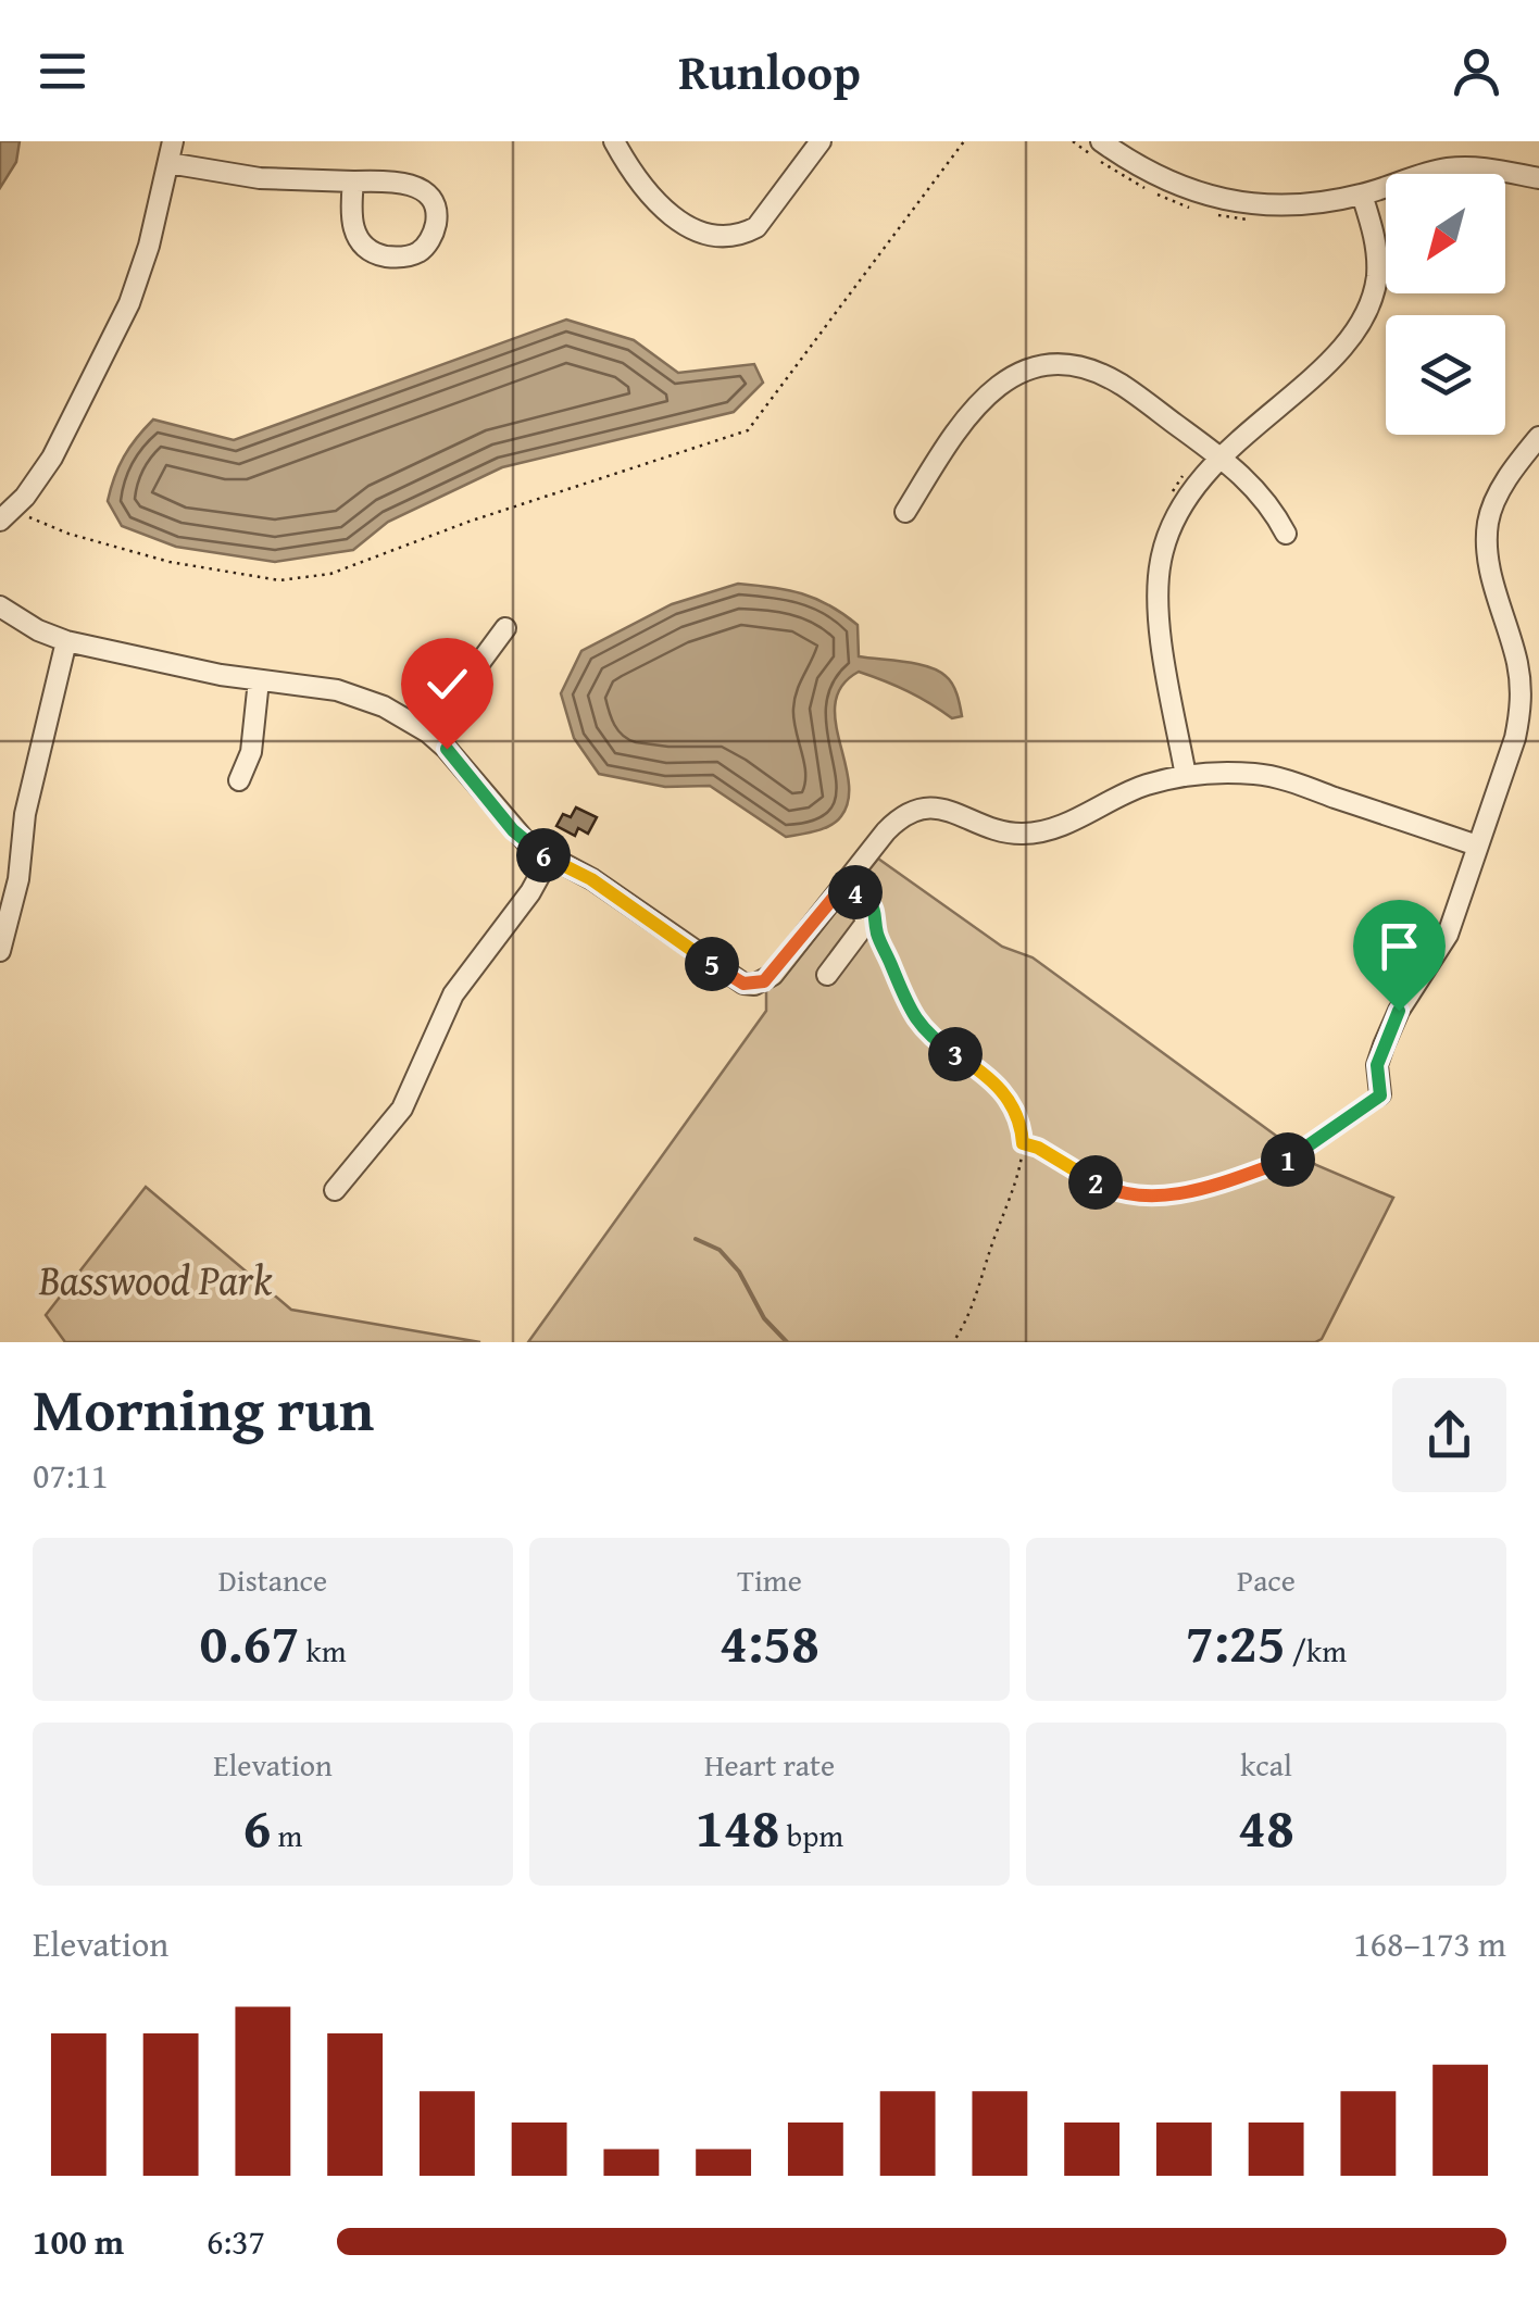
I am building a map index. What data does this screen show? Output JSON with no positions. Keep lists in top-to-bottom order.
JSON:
{
  "parks": ["Basswood Park"],
  "north": "bottom left",
  "page": {
    "header": "Runloop",
    "pins": [
      "6",
      "4",
      "5",
      "3",
      "1",
      "2"
    ],
    "heading": ["Morning run", "07:11"],
    "stats": [
      ["Distance", "0.67 km"],
      ["Time", "4:58"],
      ["Pace", "7:25 /km"],
      ["Elevation", "6 m"],
      ["Heart rate", "148 bpm"],
      ["kcal", "48"]
    ],
    "chart": ["Elevation", "168–173 m"],
    "list": [
      {
        "name": "100 m",
        "note": "6:37"
      }
    ]
  }
}
